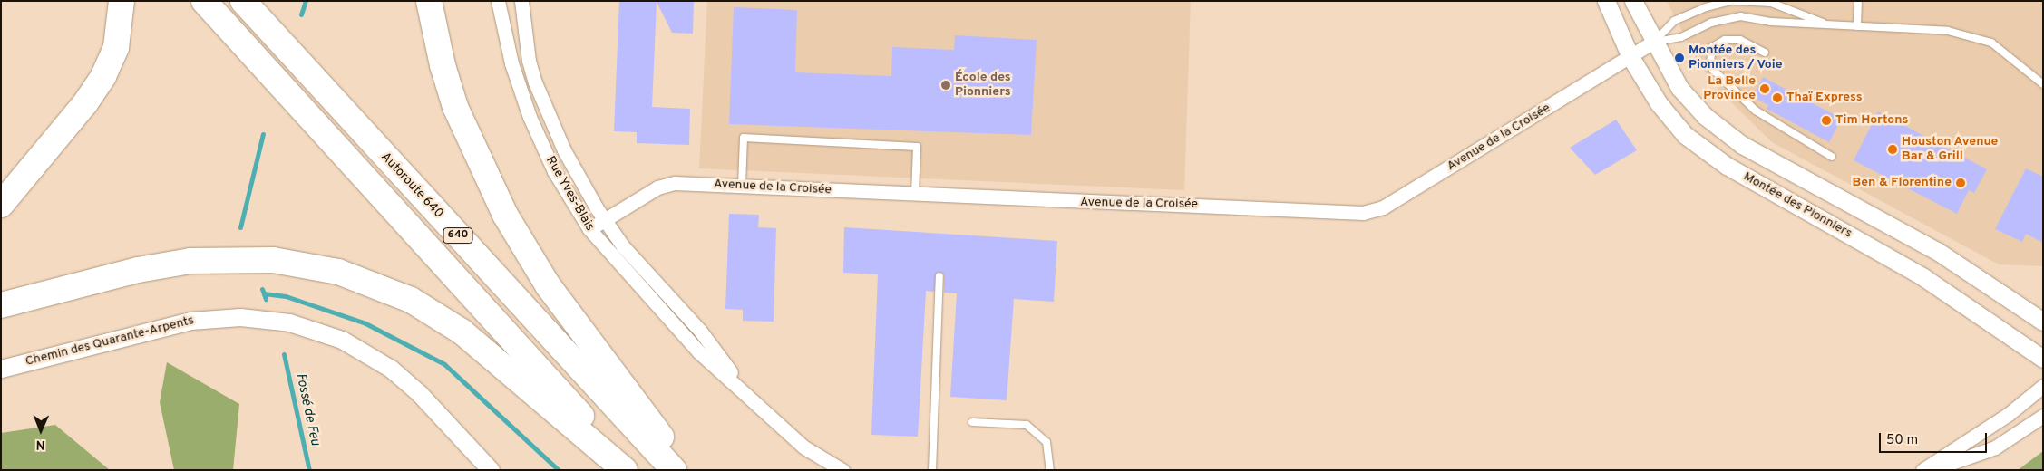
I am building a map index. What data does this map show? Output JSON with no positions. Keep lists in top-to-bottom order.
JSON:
{
  "streets": {
    "highway": ["Autoroute 640", "640"],
    "street": [
      "Avenue de la Croisée",
      "Rue Yves-Blais",
      "Montée des Pionniers",
      "Chemin des Quarante-Arpents"
    ]
  },
  "crossings": [
    ["Avenue de la Croisée", "Rue Yves-Blais"],
    ["Avenue de la Croisée", "Montée des Pionniers"]
  ],
  "water": ["Fossé de Feu"],
  "places": [
    "Montée des Pionniers / Voie",
    "École des Pionniers",
    "La Belle Province",
    "Thaï Express",
    "Tim Hortons",
    "Houston Avenue Bar & Grill",
    "Ben & Florentine"
  ],
  "scale_bar": "50 m",
  "north": "bottom"
}
